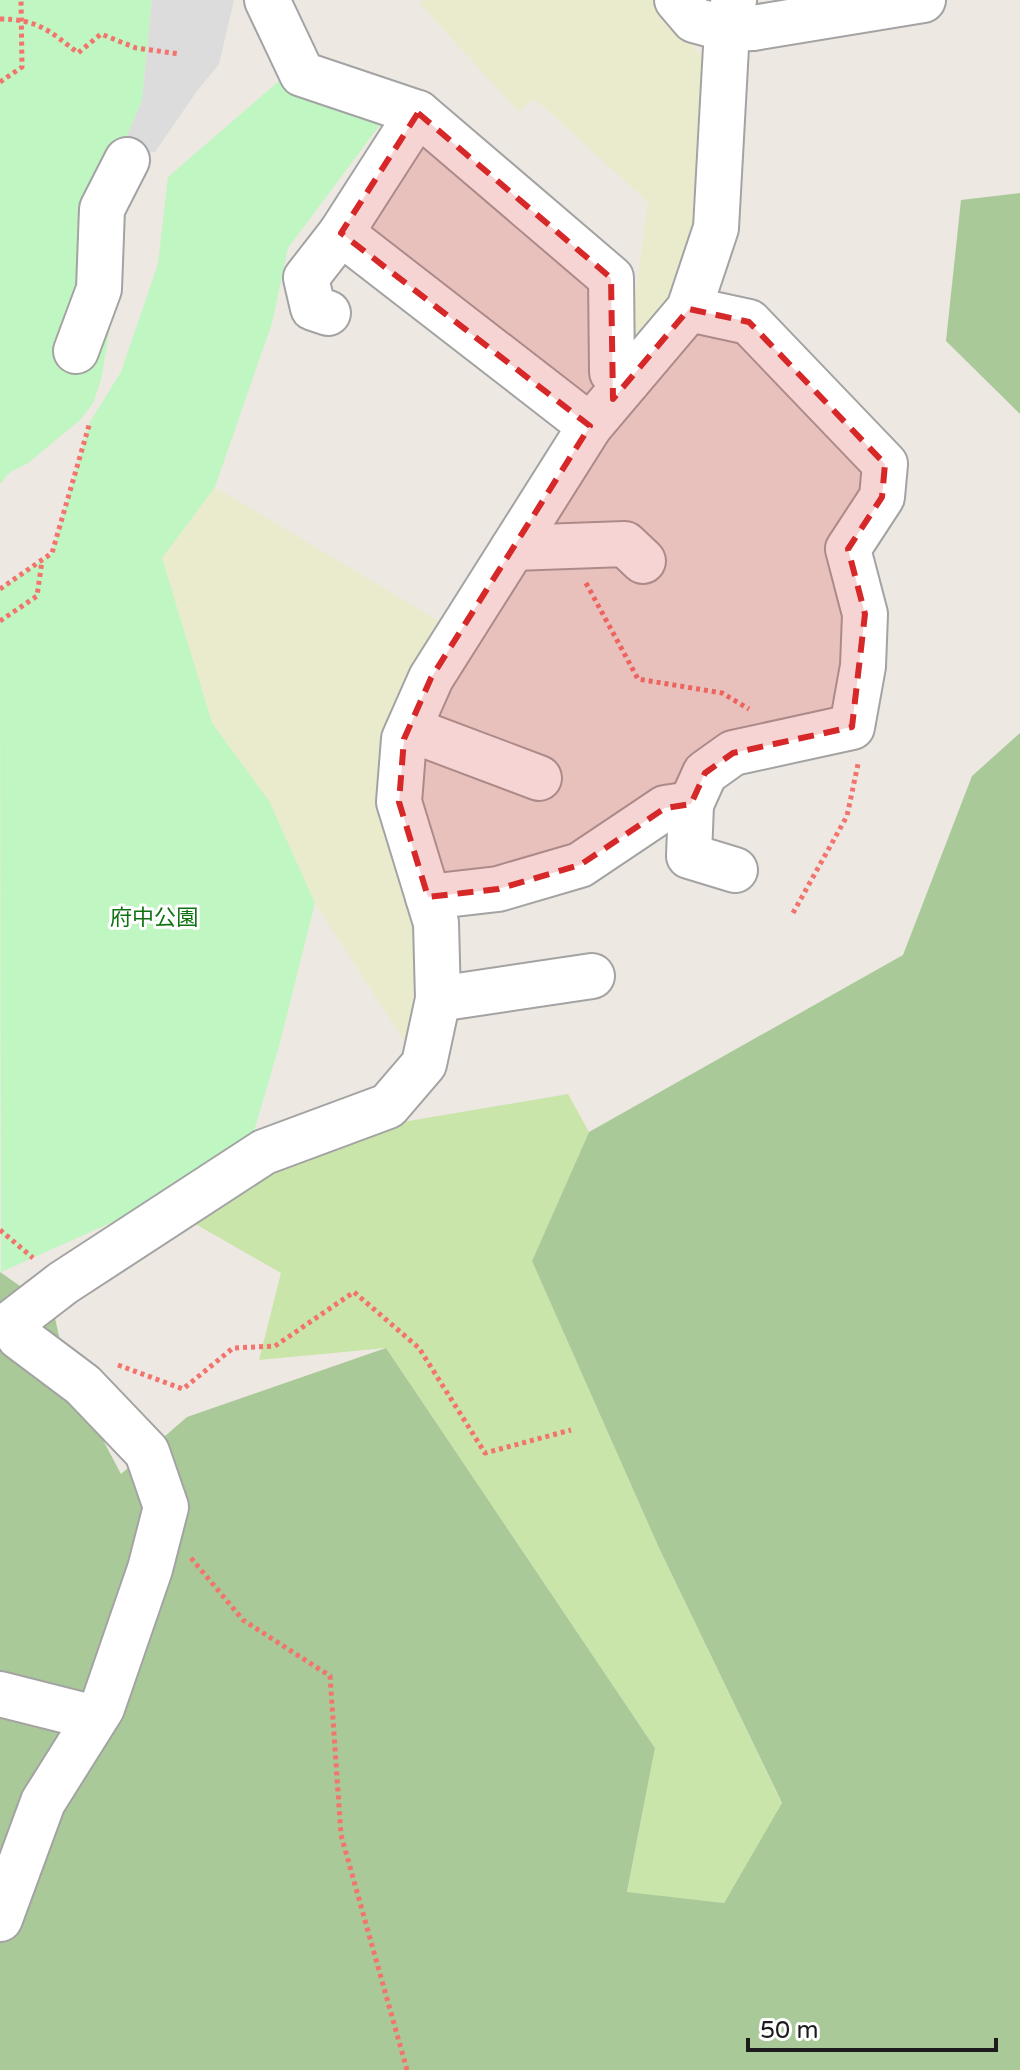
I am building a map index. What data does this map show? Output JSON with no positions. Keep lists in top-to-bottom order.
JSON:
{
  "parks": ["府中公園"],
  "scale_bar": "50 m"
}
